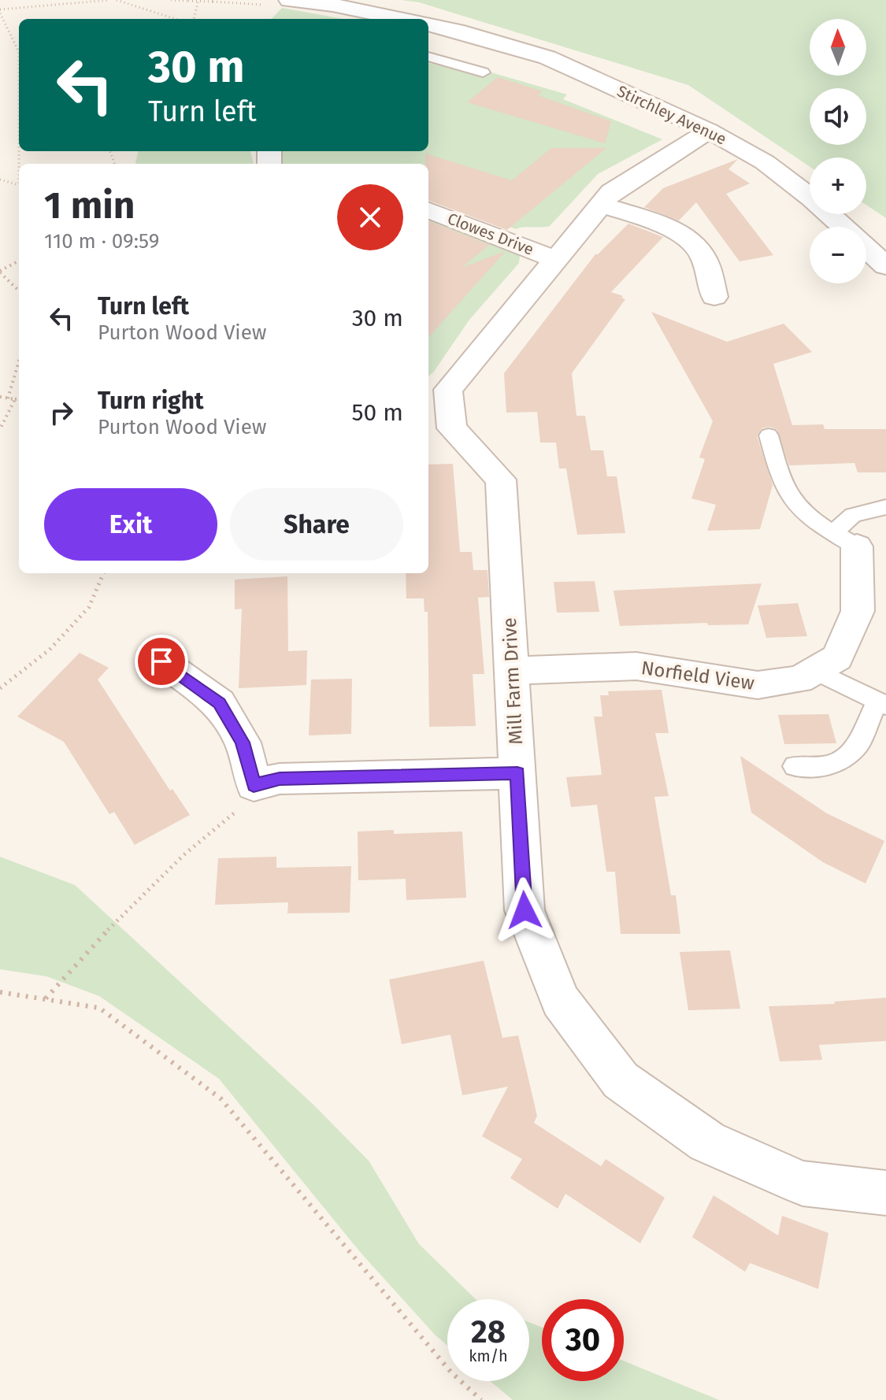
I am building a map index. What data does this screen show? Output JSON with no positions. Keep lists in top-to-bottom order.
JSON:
{
  "streets": {
    "street": [
      "Stirchley Avenue",
      "Clowes Drive",
      "Norfield View",
      "Mill Farm Drive"
    ]
  },
  "crossings": [
    ["Stirchley Avenue", "Mill Farm Drive"],
    ["Clowes Drive", "Mill Farm Drive"],
    ["Norfield View", "Mill Farm Drive"]
  ],
  "north": "top",
  "page": {
    "map_buttons": ["+", "−"],
    "turn": ["30 m", "Turn left"],
    "heading": ["1 min", "110 m · 09:59"],
    "list": [
      {
        "name": "Turn left",
        "note": "Purton Wood View",
        "value": "30 m"
      },
      {
        "name": "Turn right",
        "note": "Purton Wood View",
        "value": "50 m"
      }
    ],
    "buttons": ["Exit", "Share"],
    "speed": "28 km/h",
    "limit": "30"
  }
}
